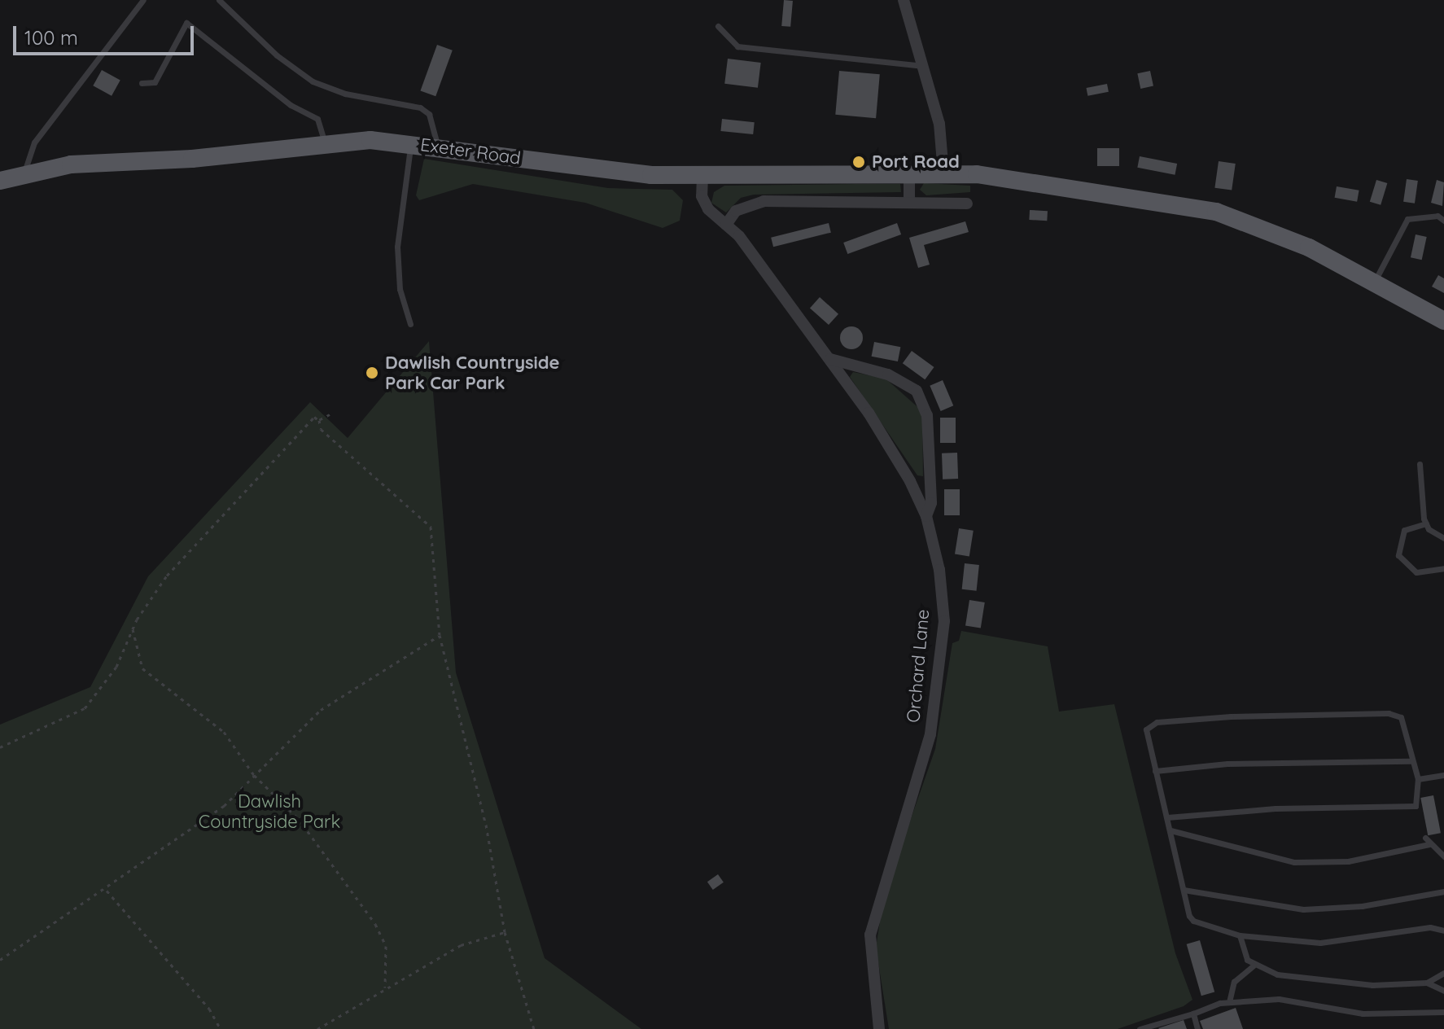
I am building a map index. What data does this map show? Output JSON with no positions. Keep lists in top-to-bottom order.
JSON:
{
  "streets": {
    "main road": ["Exeter Road"],
    "street": ["Orchard Lane"]
  },
  "crossings": [
    ["Exeter Road", "Orchard Lane"]
  ],
  "parks": ["Dawlish Countryside Park"],
  "places": ["Port Road", "Dawlish Countryside Park Car Park"],
  "scale_bar": "100 m"
}
